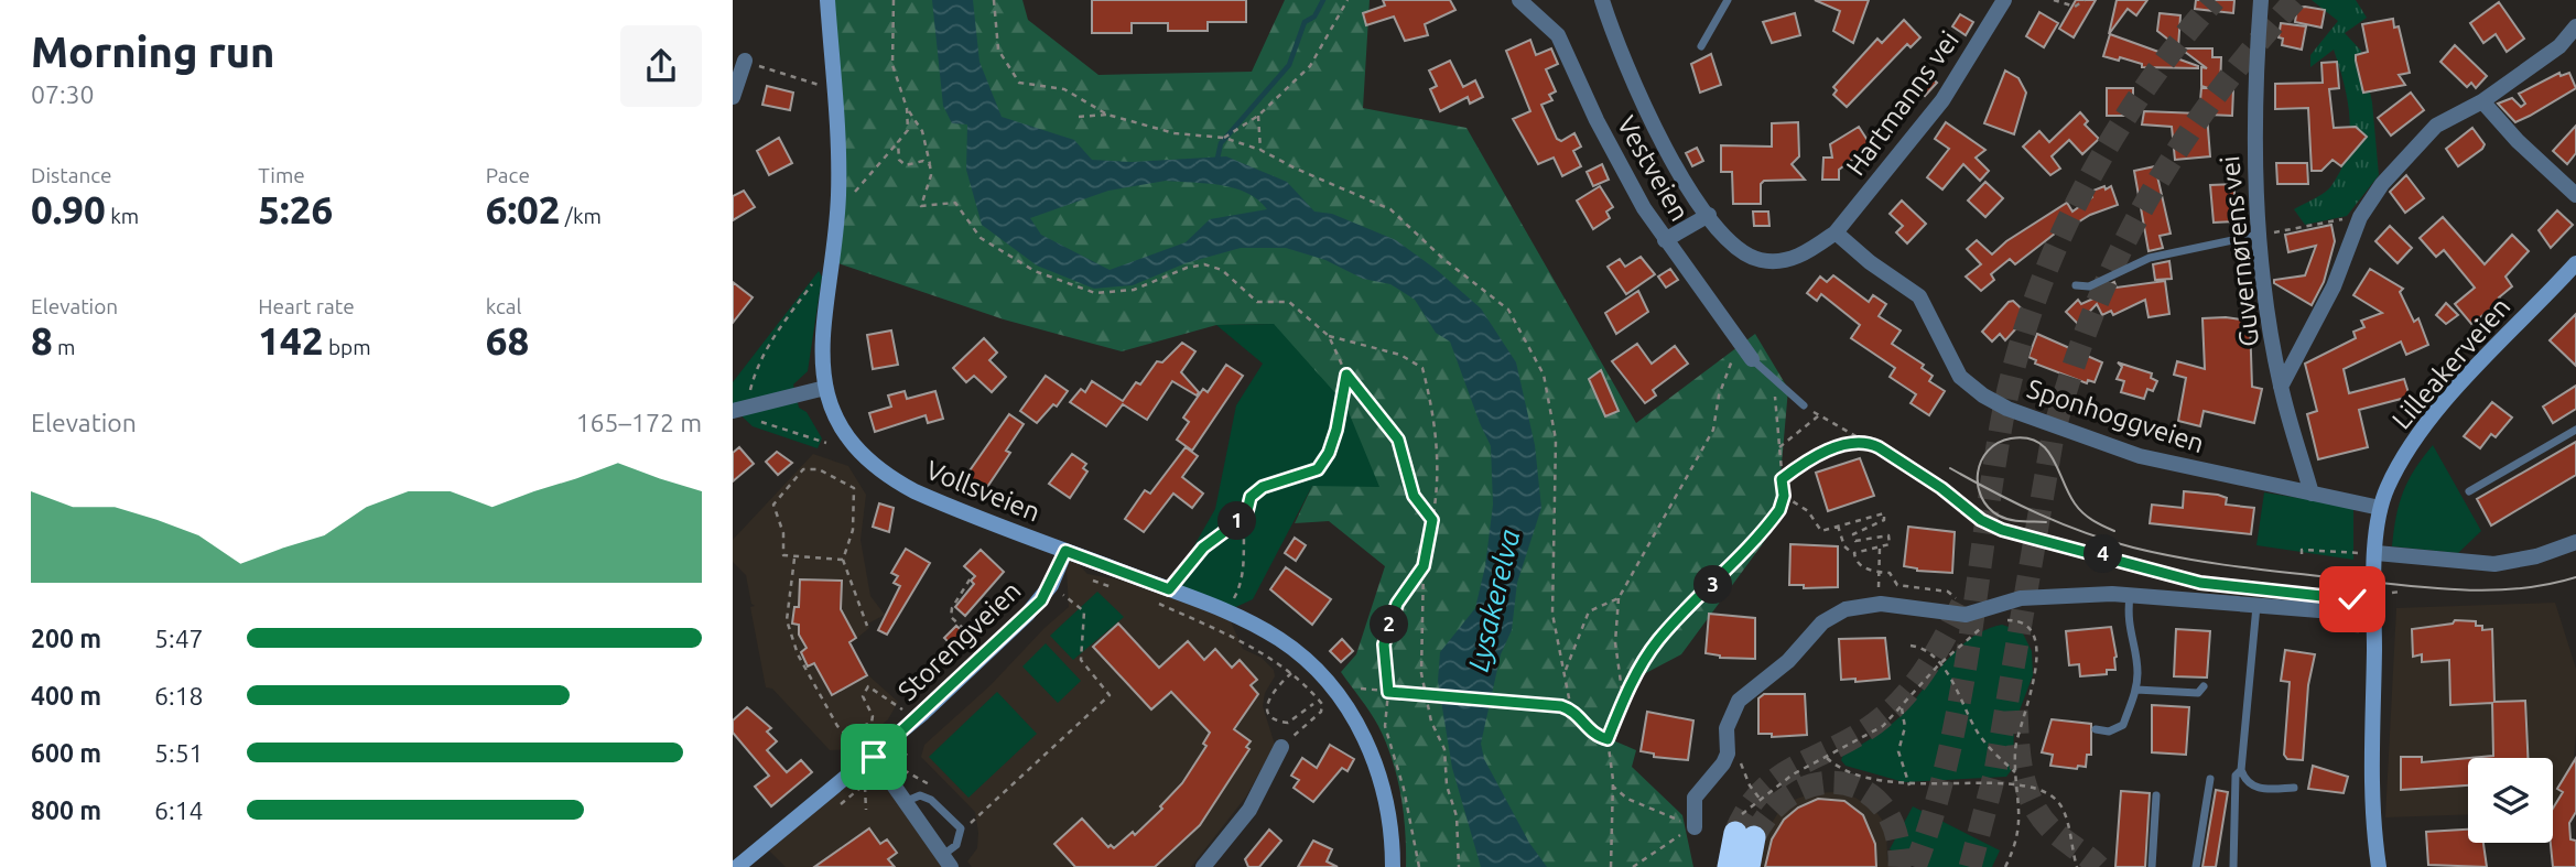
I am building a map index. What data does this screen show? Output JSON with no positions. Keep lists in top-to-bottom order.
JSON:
{
  "streets": {
    "main road": ["Lilleakerveien", "Vollsveien", "Storengveien"],
    "street": [
      "Hartmanns vei",
      "Vestveien",
      "Guvernørens vei",
      "Sponhoggveien"
    ]
  },
  "crossings": [
    ["Hartmanns vei", "Sponhoggveien"],
    ["Guvernørens vei", "Sponhoggveien"],
    ["Lilleakerveien", "Sponhoggveien"],
    ["Vollsveien", "Storengveien"]
  ],
  "water": ["Lysakerelva"],
  "page": {
    "heading": ["Morning run", "07:30"],
    "stats": [
      ["Distance", "0.90 km"],
      ["Time", "5:26"],
      ["Pace", "6:02 /km"],
      ["Elevation", "8 m"],
      ["Heart rate", "142 bpm"],
      ["kcal", "68"]
    ],
    "chart": ["Elevation", "165–172 m"],
    "pins": [
      "1",
      "4",
      "3",
      "2"
    ],
    "list": [
      {
        "name": "200 m",
        "note": "5:47"
      },
      {
        "name": "400 m",
        "note": "6:18"
      },
      {
        "name": "600 m",
        "note": "5:51"
      },
      {
        "name": "800 m",
        "note": "6:14"
      }
    ]
  }
}
